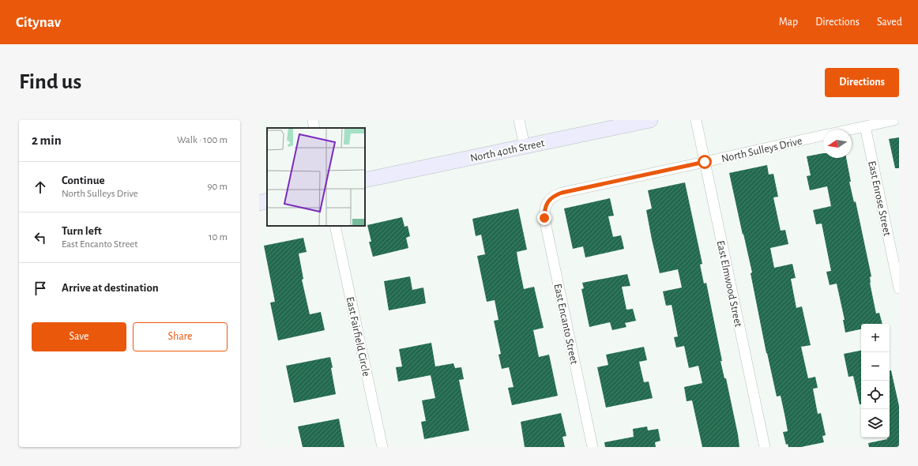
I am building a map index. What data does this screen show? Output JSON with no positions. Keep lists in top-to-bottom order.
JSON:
{
  "streets": {
    "street": [
      "North Sulleys Drive",
      "North 40th Street",
      "East Enrose Street",
      "East Elmwood Street",
      "East Encanto Street",
      "East Fairfield Circle"
    ]
  },
  "crossings": [
    ["North Sulleys Drive", "East Enrose Street"],
    ["North Sulleys Drive", "East Elmwood Street"],
    ["North Sulleys Drive", "East Encanto Street"]
  ],
  "north": "left",
  "page": {
    "header": "Citynav",
    "nav": ["Map", "Directions", "Saved"],
    "buttons": [
      "Directions",
      ["Save", "Share"]
    ],
    "title": "Find us",
    "heading": ["2 min", "Walk · 100 m"],
    "list": [
      ["Continue", "North Sulleys Drive", "90 m"],
      ["Turn left", "East Encanto Street", "10 m"],
      "Arrive at destination"
    ],
    "map_buttons": ["+", "−"]
  }
}
